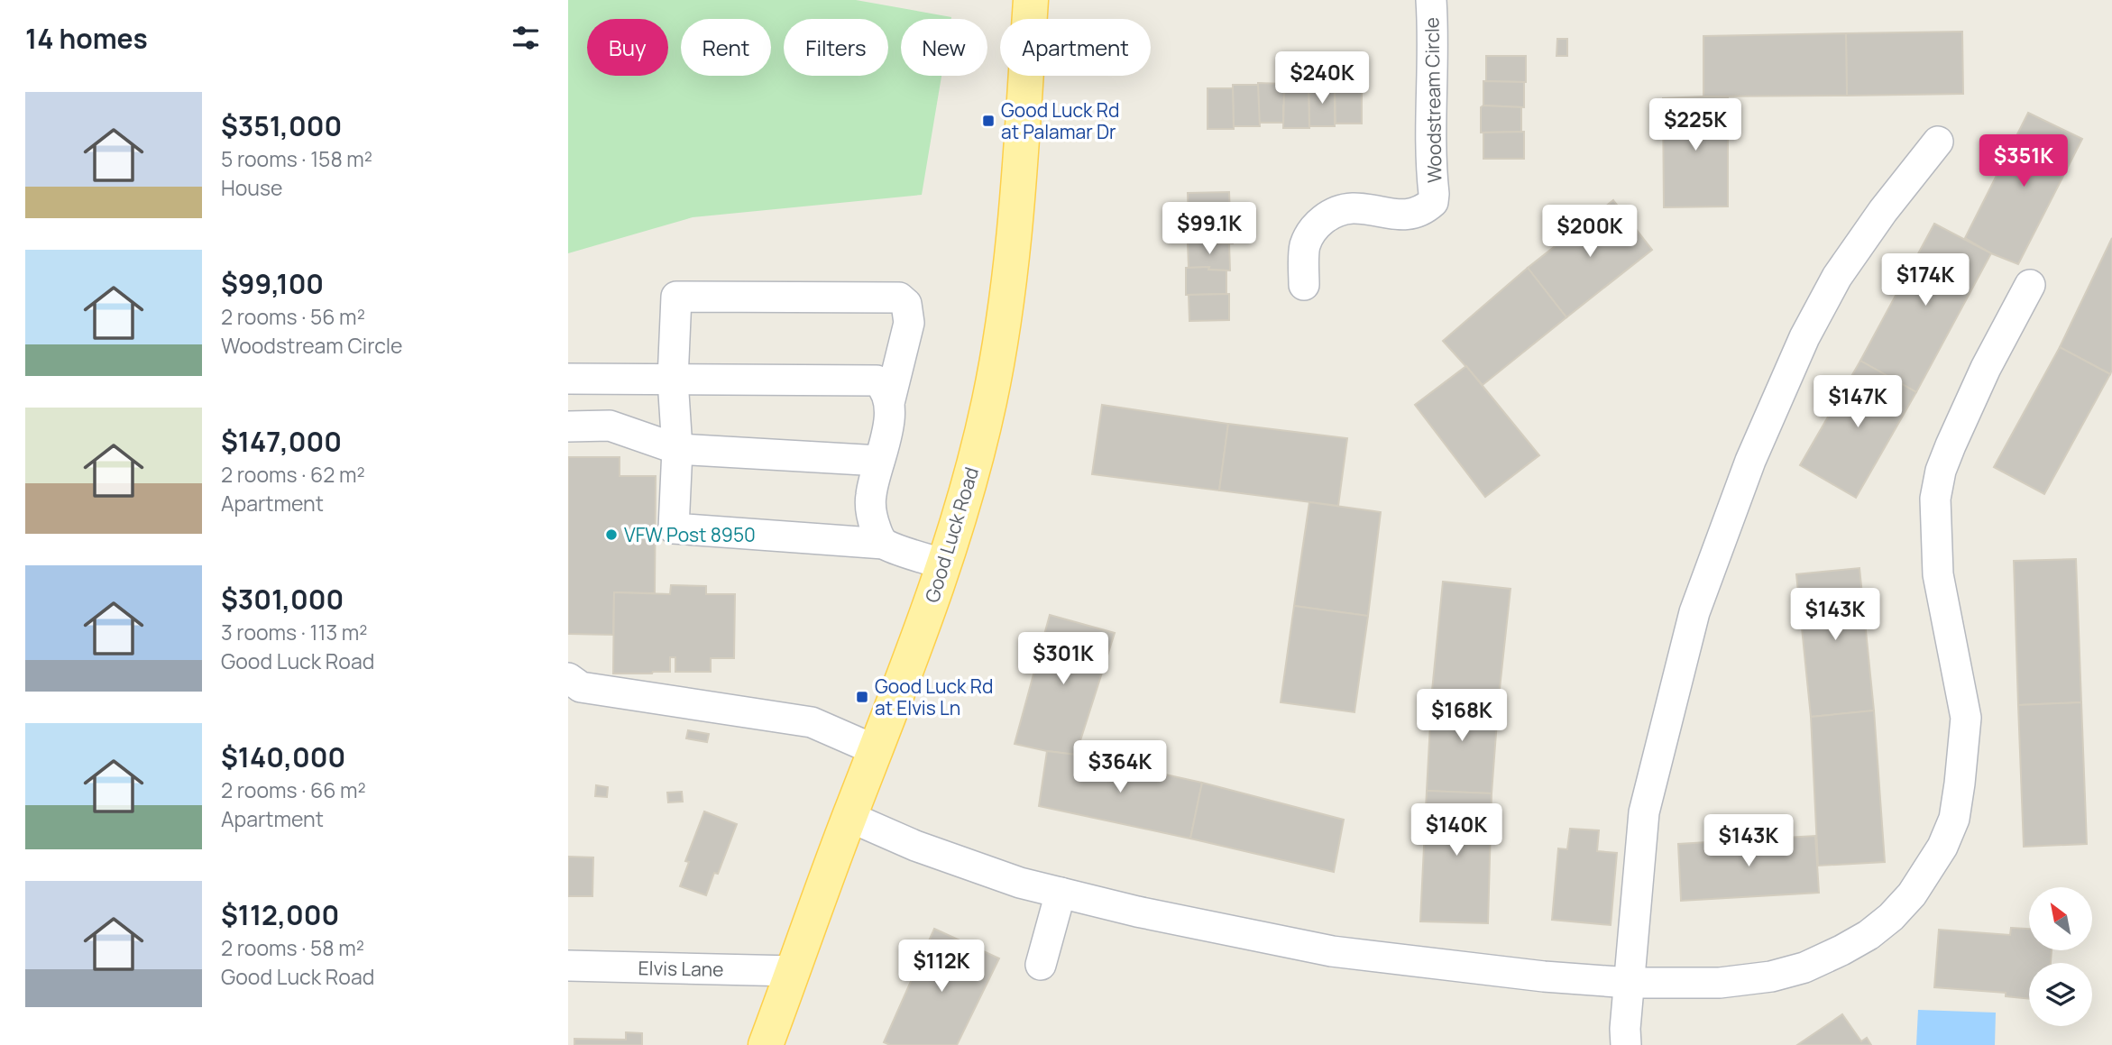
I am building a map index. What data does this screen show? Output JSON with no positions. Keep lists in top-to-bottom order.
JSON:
{
  "streets": {
    "main road": ["Good Luck Road"],
    "street": ["Woodstream Circle", "Elvis Lane"]
  },
  "crossings": [
    ["Good Luck Road", "Elvis Lane"]
  ],
  "places": {
    "transit": ["Good Luck Rd at Palamar Dr", "Good Luck Rd at Elvis Ln"],
    "other": ["VFW Post 8950"]
  },
  "north": "top left",
  "page": {
    "heading": "14 homes",
    "chip": [
      "Buy",
      "Rent",
      "Filters",
      "New",
      "Apartment"
    ],
    "price": [
      "$240K",
      "$225K",
      "$351K",
      "$99.1K",
      "$200K",
      "$174K",
      "$147K",
      "$143K",
      "$301K",
      "$168K",
      "$364K",
      "$140K",
      "$143K",
      "$112K"
    ],
    "list": [
      {
        "name": "$351,000",
        "note": "5 rooms · 158 m² · House"
      },
      {
        "name": "$99,100",
        "note": "2 rooms · 56 m² · Woodstream Circle"
      },
      {
        "name": "$147,000",
        "note": "2 rooms · 62 m² · Apartment"
      },
      {
        "name": "$301,000",
        "note": "3 rooms · 113 m² · Good Luck Road"
      },
      {
        "name": "$140,000",
        "note": "2 rooms · 66 m² · Apartment"
      },
      {
        "name": "$112,000",
        "note": "2 rooms · 58 m² · Good Luck Road"
      }
    ]
  }
}
